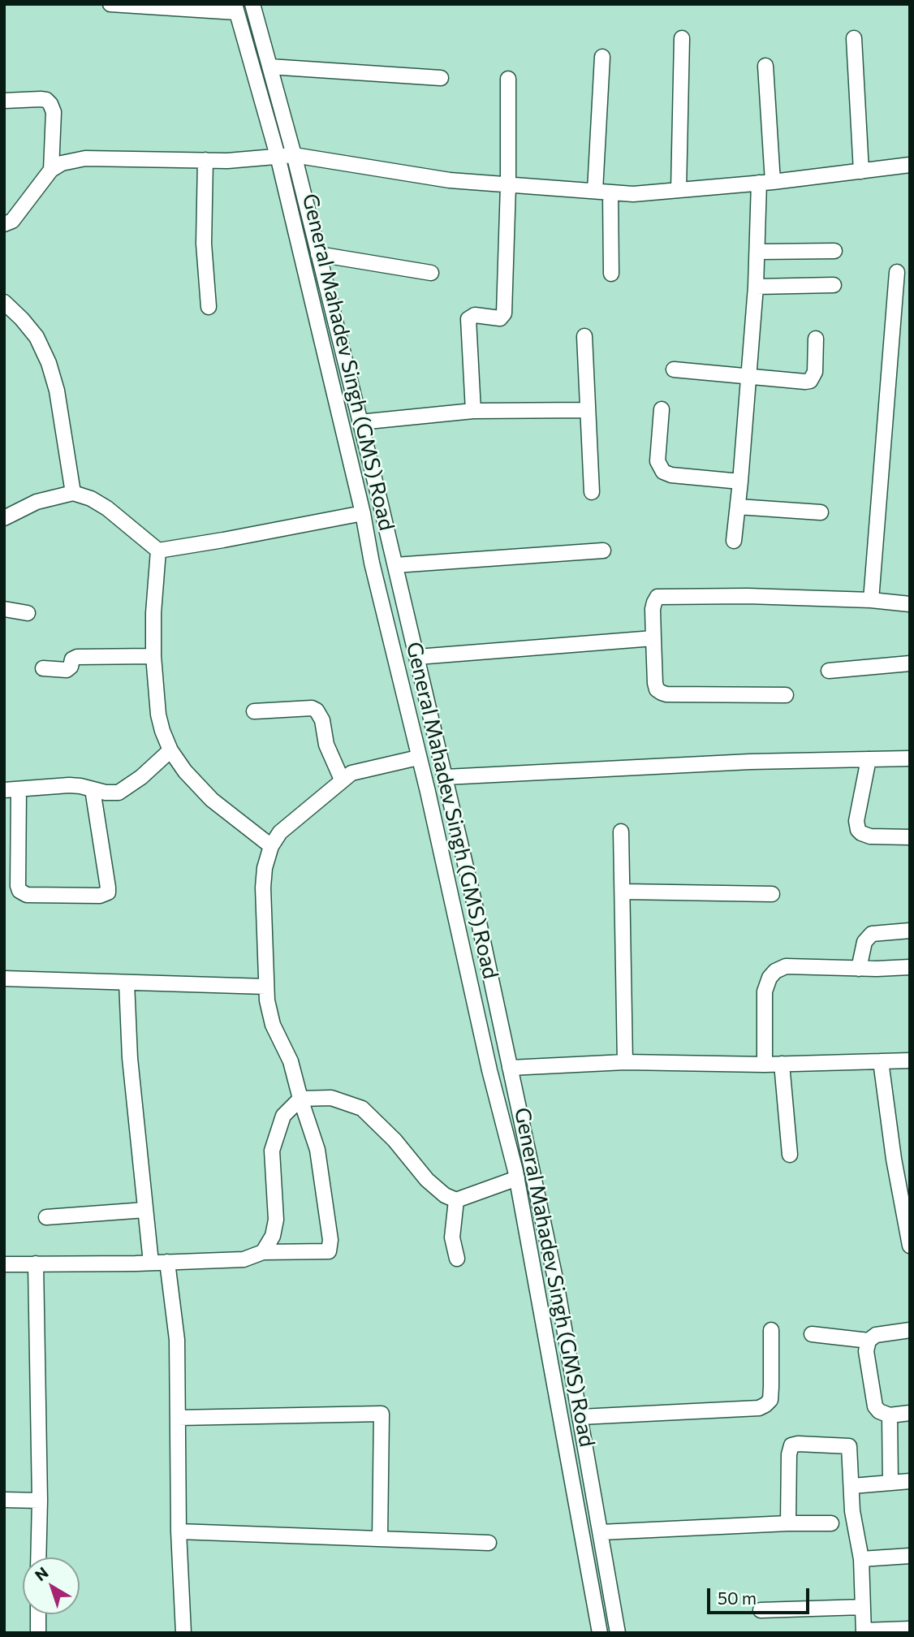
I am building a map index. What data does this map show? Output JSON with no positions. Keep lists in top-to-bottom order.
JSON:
{
  "streets": {
    "street": ["General Mahadev Singh (GMS) Road"]
  },
  "scale_bar": "50 m",
  "north": "top left"
}
